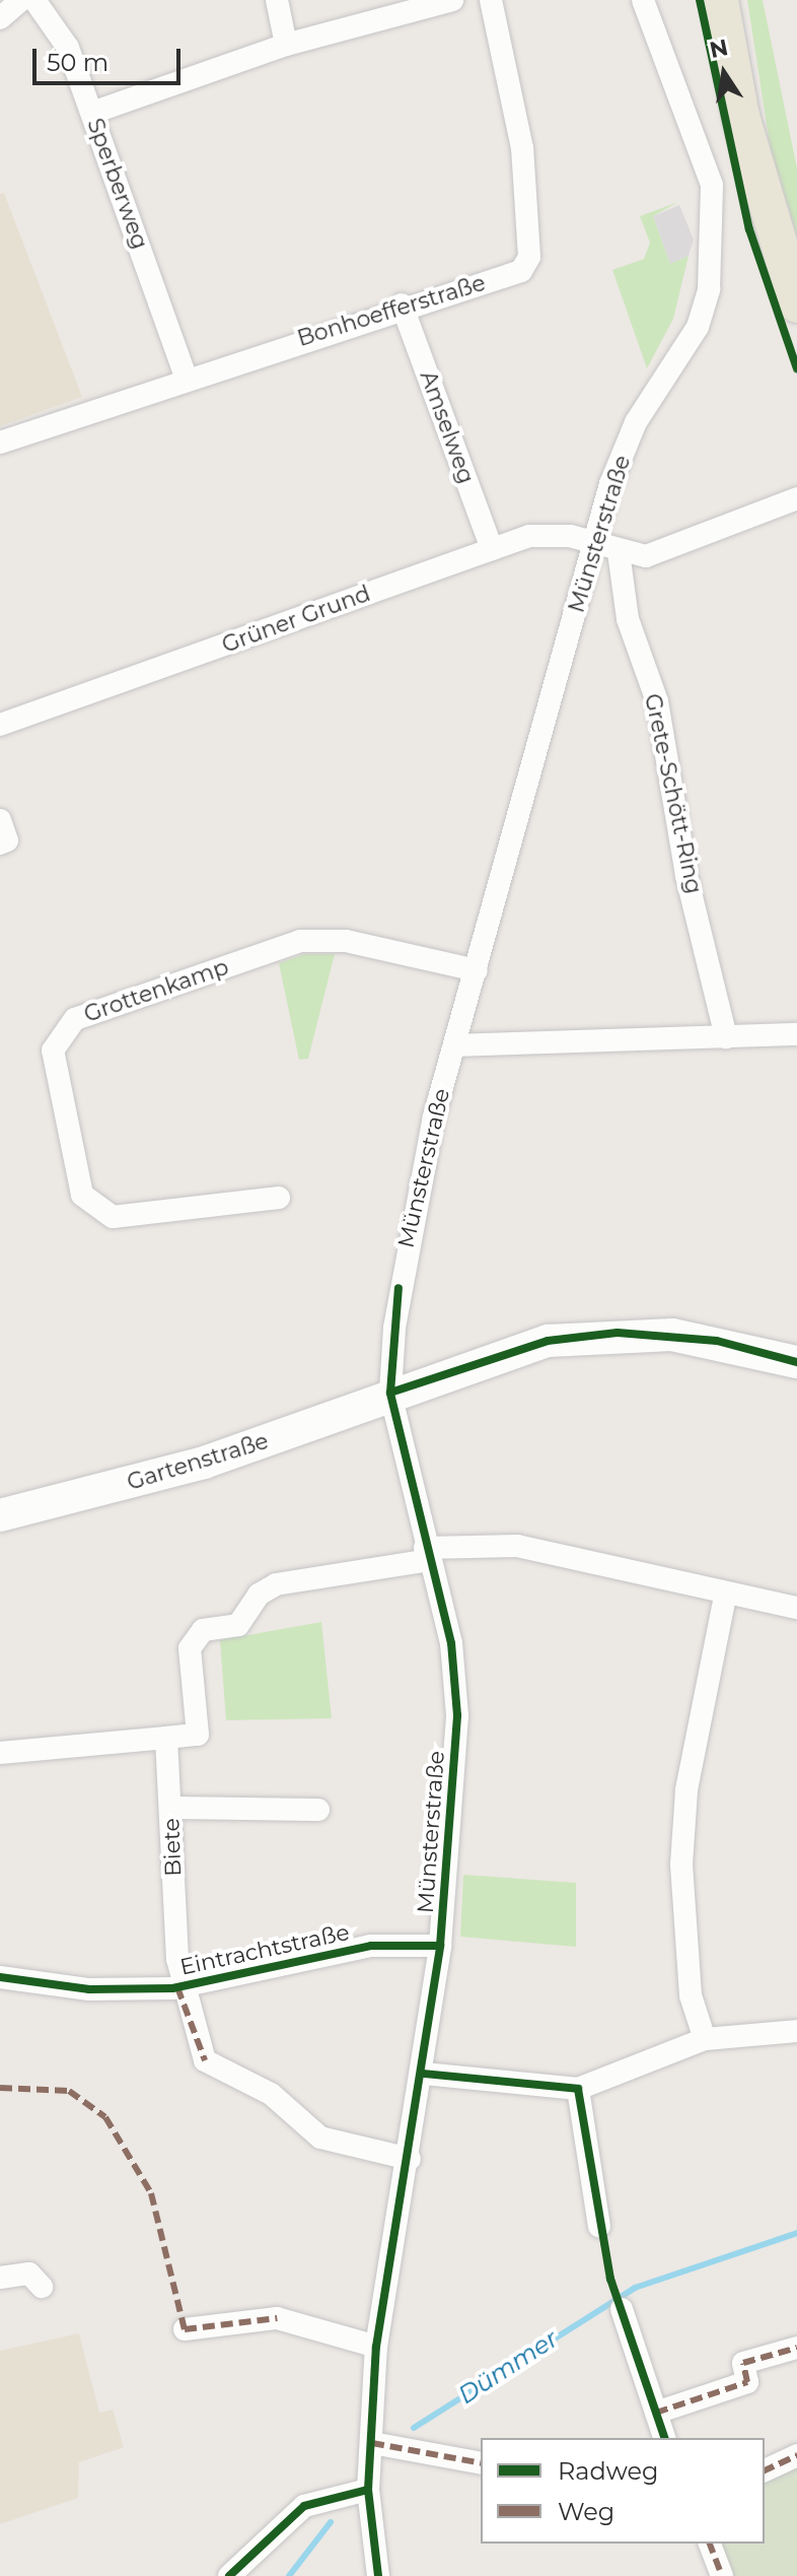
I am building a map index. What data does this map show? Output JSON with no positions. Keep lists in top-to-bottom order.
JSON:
{
  "streets": {
    "street": [
      "Sperberweg",
      "Bonhoefferstraße",
      "Amselweg",
      "Münsterstraße",
      "Grüner Grund",
      "Grete-Schött-Ring",
      "Grottenkamp",
      "Gartenstraße",
      "Biete",
      "Eintrachtstraße"
    ]
  },
  "crossings": [
    ["Sperberweg", "Bonhoefferstraße"],
    ["Bonhoefferstraße", "Amselweg"],
    ["Amselweg", "Grüner Grund"],
    ["Münsterstraße", "Grüner Grund"],
    ["Münsterstraße", "Grottenkamp"],
    ["Münsterstraße", "Gartenstraße"],
    ["Münsterstraße", "Biete"],
    ["Münsterstraße", "Eintrachtstraße"],
    ["Biete", "Eintrachtstraße"]
  ],
  "water": ["Dümmer"],
  "legend": ["Radweg", "Weg"],
  "scale_bar": "50 m",
  "north": "top"
}
